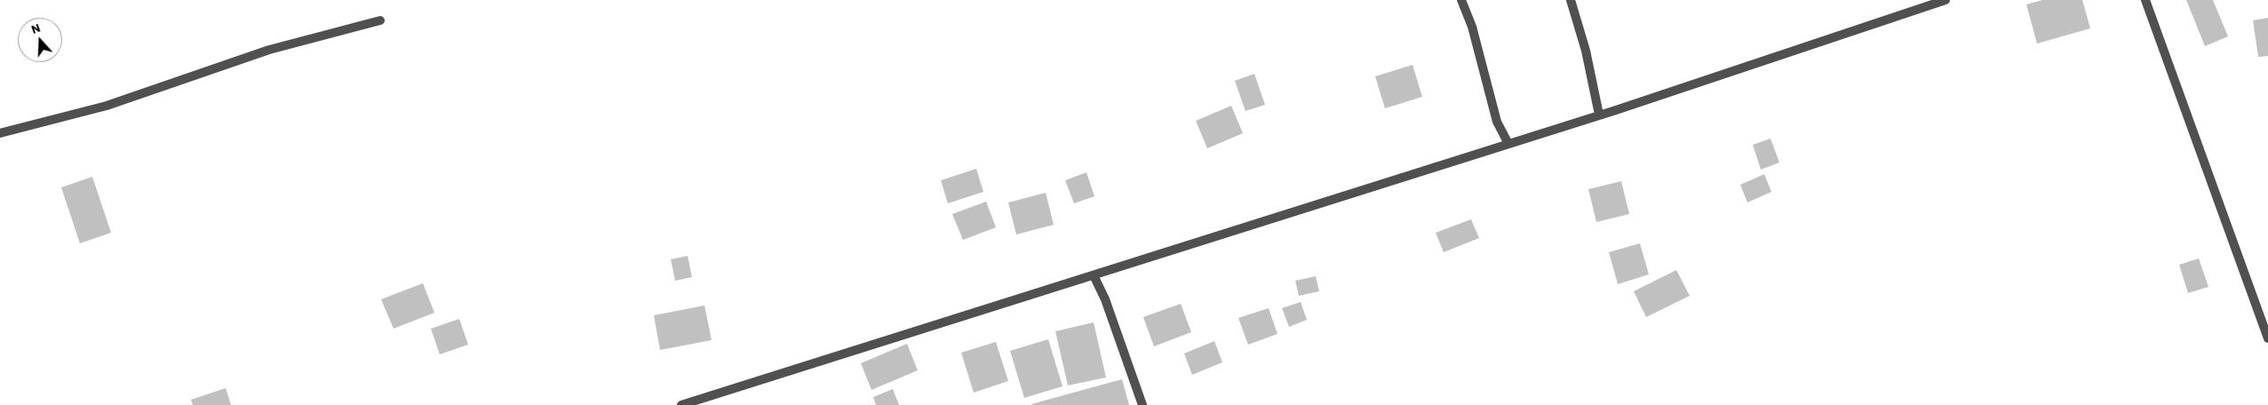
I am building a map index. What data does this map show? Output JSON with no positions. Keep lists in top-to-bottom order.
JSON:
{
  "north": "top"
}
